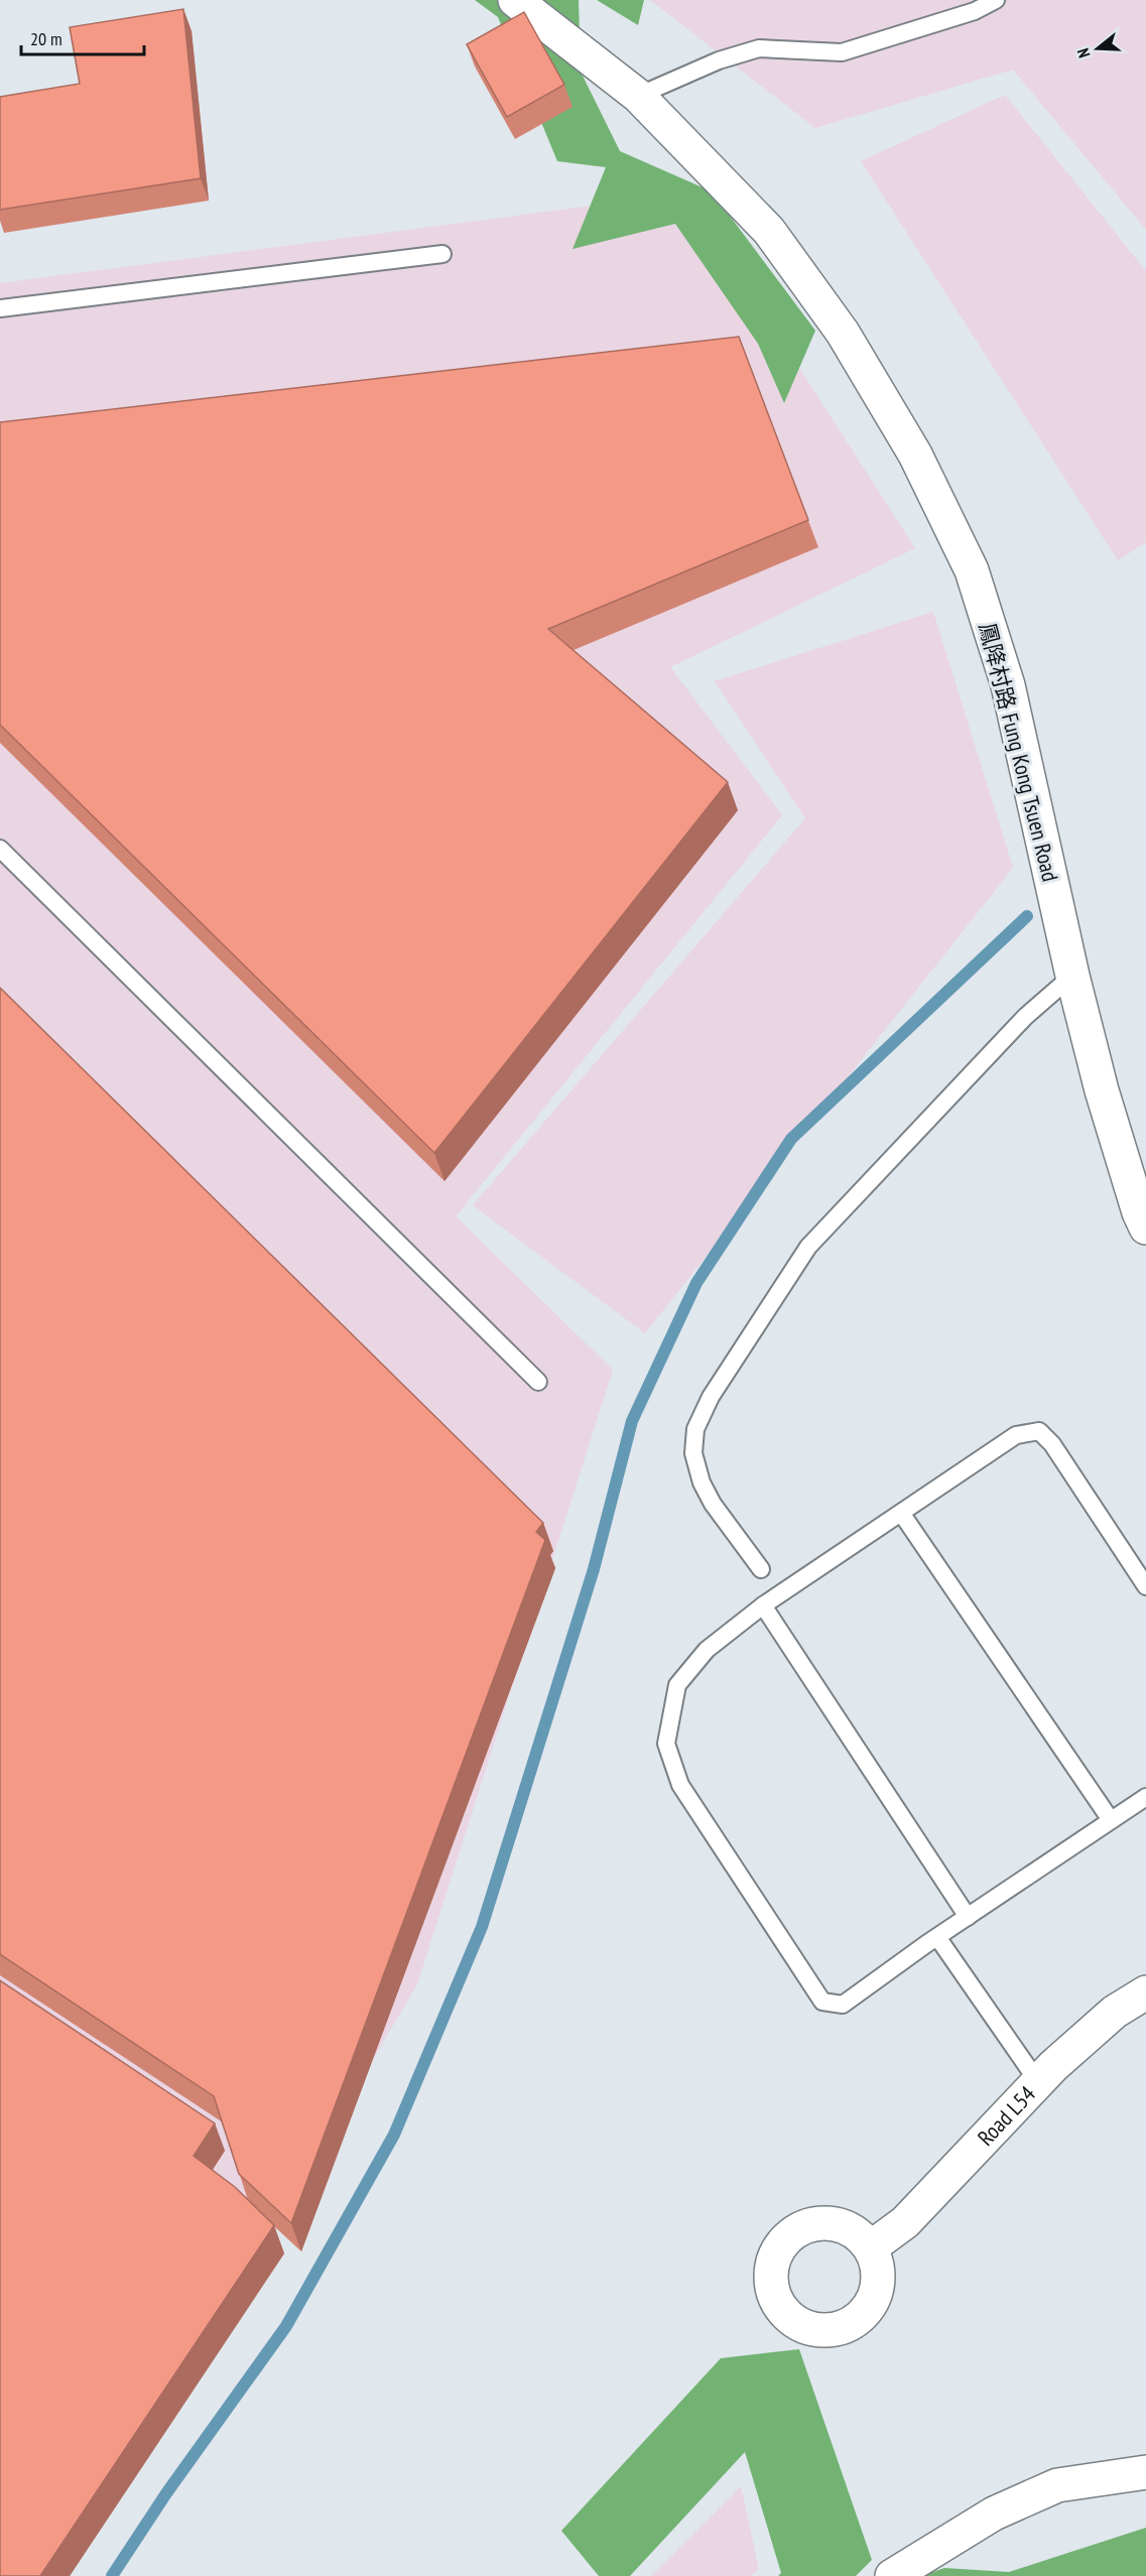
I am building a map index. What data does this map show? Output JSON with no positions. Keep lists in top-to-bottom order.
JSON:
{
  "streets": {
    "street": ["鳳降村路 Fung Kong Tsuen Road", "Road L54"]
  },
  "scale_bar": "20 m",
  "north": "left"
}
